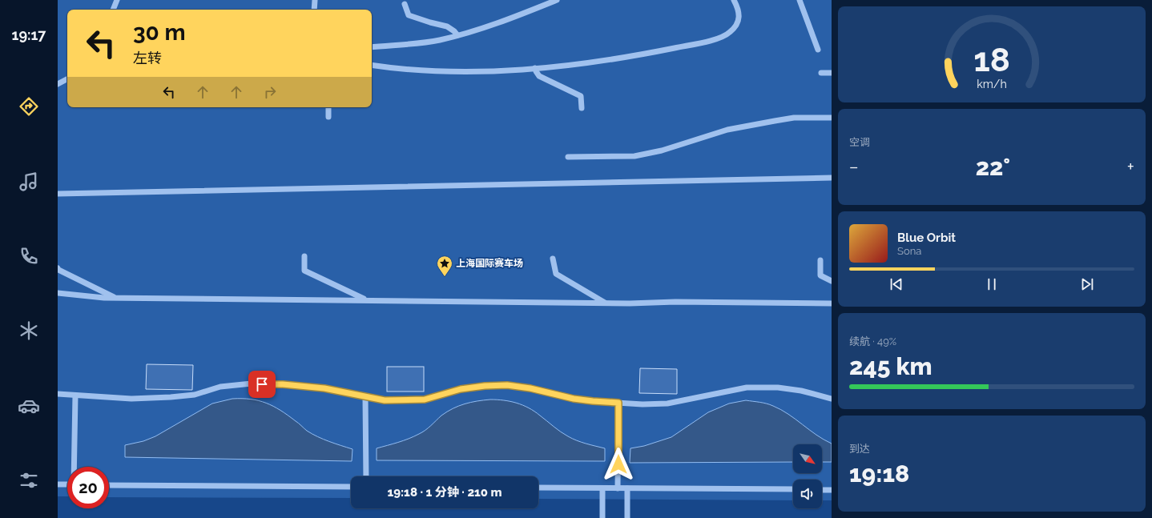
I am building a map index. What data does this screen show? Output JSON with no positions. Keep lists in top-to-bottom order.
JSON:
{
  "places": {
    "place": ["上海国际赛车场"]
  },
  "north": "bottom right",
  "page": {
    "tabs": "19:17",
    "turn": ["30 m", "左转"],
    "tile": [
      "空调",
      ["续航 · 49%", "245 km"],
      ["到达", "19:18"]
    ],
    "heat": ["−", "22°", "+"],
    "song": ["Blue Orbit", "Sona"],
    "limit": "20",
    "trip": "19:18 · 1 分钟 · 210 m",
    "gauge": ["18", "km/h"]
  }
}
